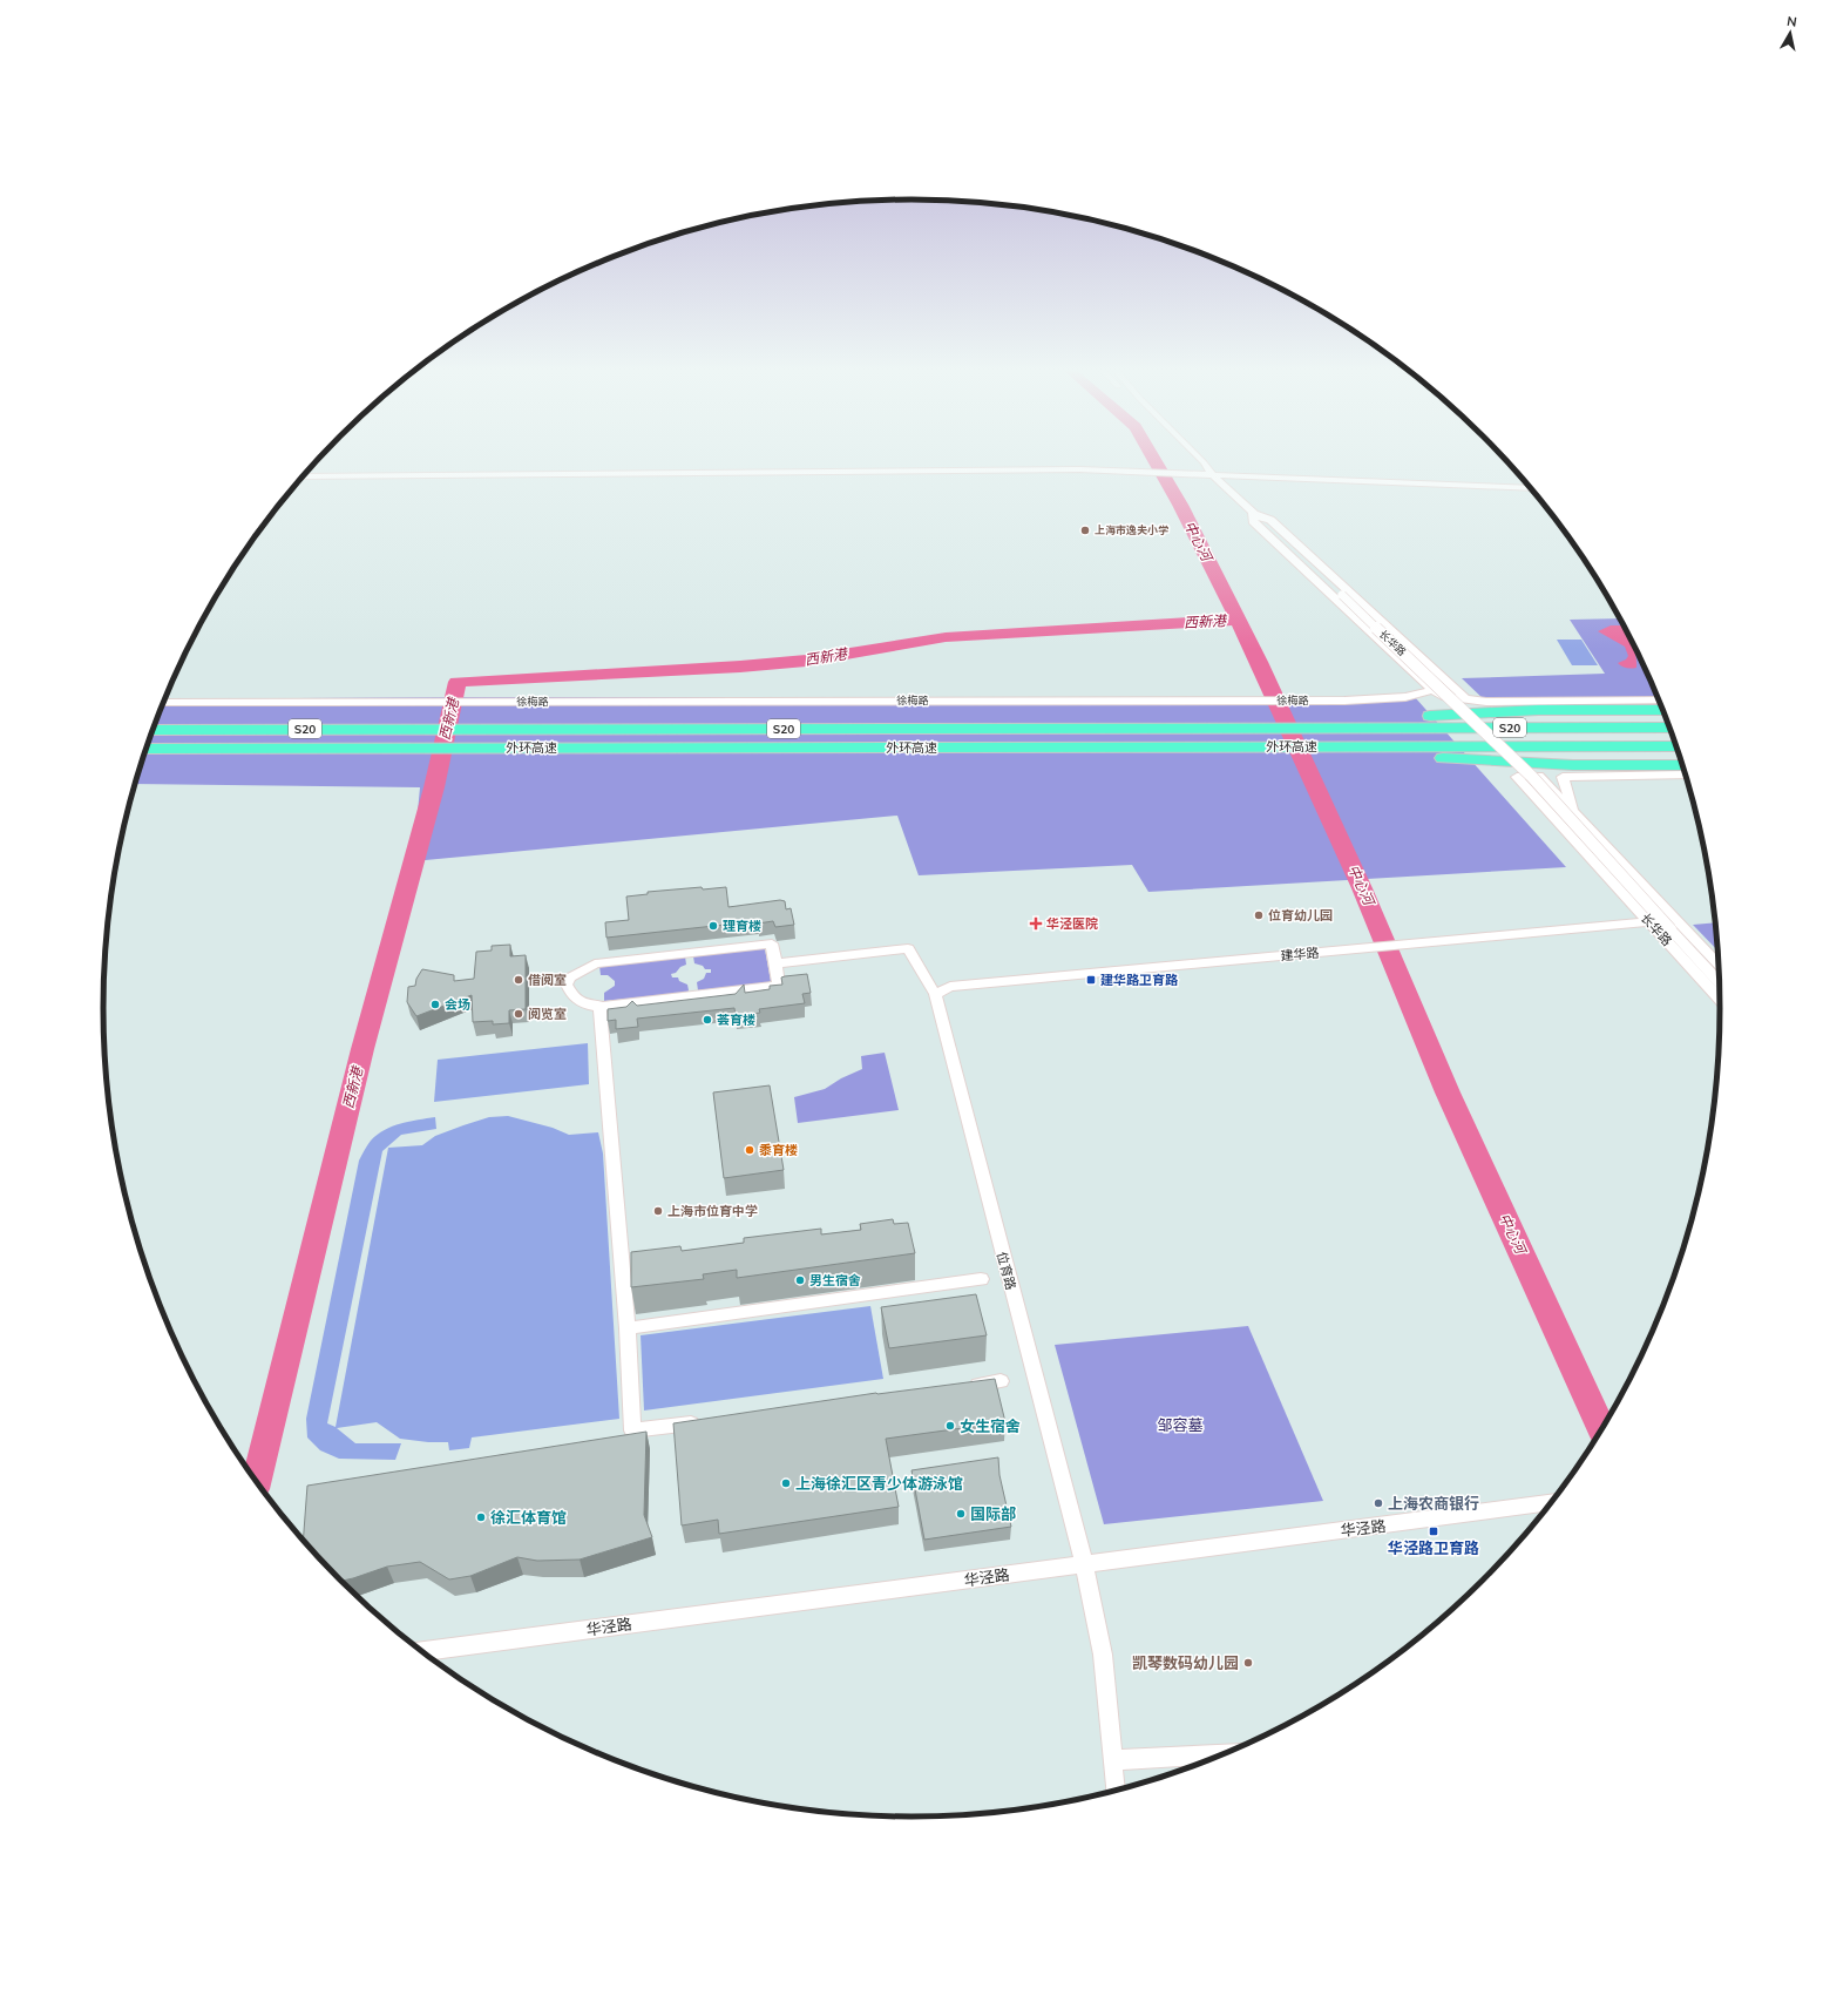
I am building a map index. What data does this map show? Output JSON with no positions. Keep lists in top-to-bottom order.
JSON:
{
  "streets": {
    "highway": ["S20", "外环高速"],
    "street": [
      "长华路",
      "徐梅路",
      "建华路",
      "位育路",
      "华泾路"
    ]
  },
  "crossings": [
    ["长华路", "徐梅路"],
    ["长华路", "建华路"],
    ["建华路", "位育路"],
    ["位育路", "华泾路"]
  ],
  "water": ["中心河", "西新港"],
  "parks": ["邹容墓"],
  "places": {
    "other": [
      "上海市逸夫小学",
      "位育幼儿园",
      "理育楼",
      "借阅室",
      "会场",
      "阅览室",
      "荟育楼",
      "黍育楼",
      "上海市位育中学",
      "男生宿舍",
      "女生宿舍",
      "上海徐汇区青少体游泳馆",
      "上海农商银行",
      "国际部",
      "徐汇体育馆",
      "凯琴数码幼儿园"
    ],
    "health": ["华泾医院"],
    "transit": ["建华路卫育路", "华泾路卫育路"]
  },
  "north": "top"
}
